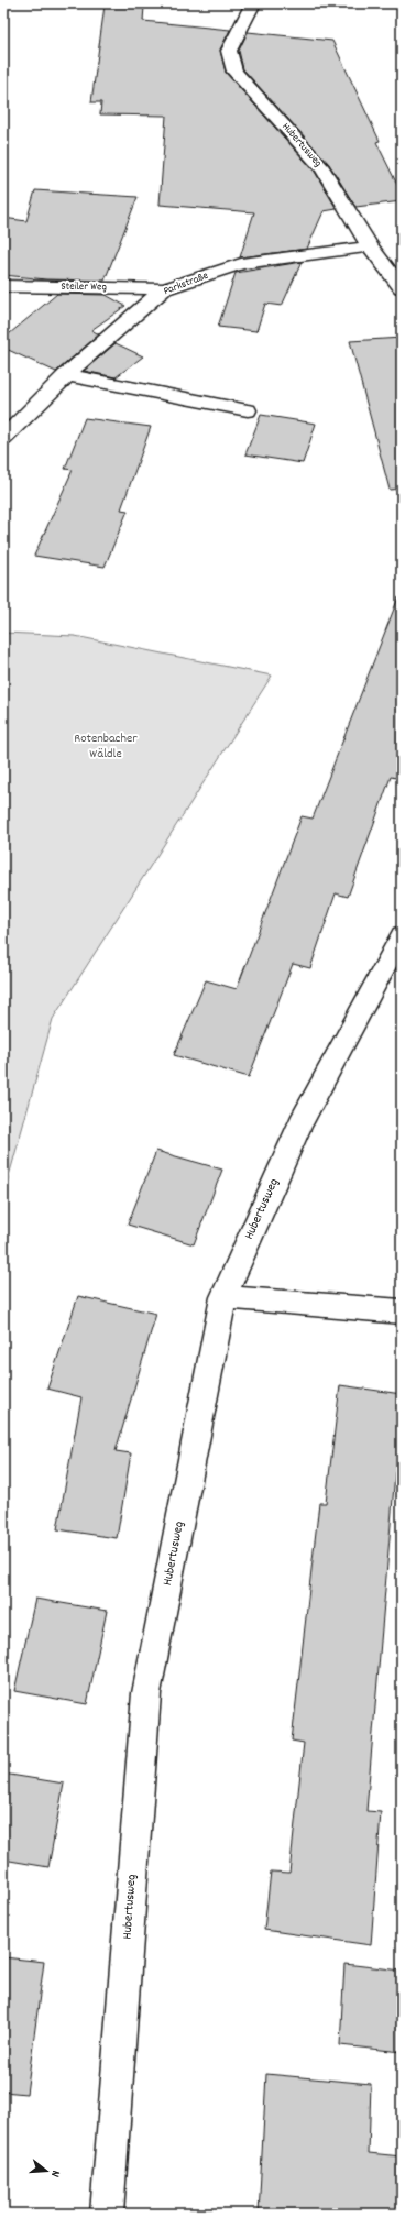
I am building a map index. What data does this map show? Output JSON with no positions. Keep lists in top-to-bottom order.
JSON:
{
  "streets": {
    "street": ["Hubertusweg", "Parkstraße", "Steiler Weg"]
  },
  "crossings": [
    ["Hubertusweg", "Parkstraße"],
    ["Parkstraße", "Steiler Weg"]
  ],
  "parks": ["Rotenbacher Wäldle"],
  "north": "right"
}
